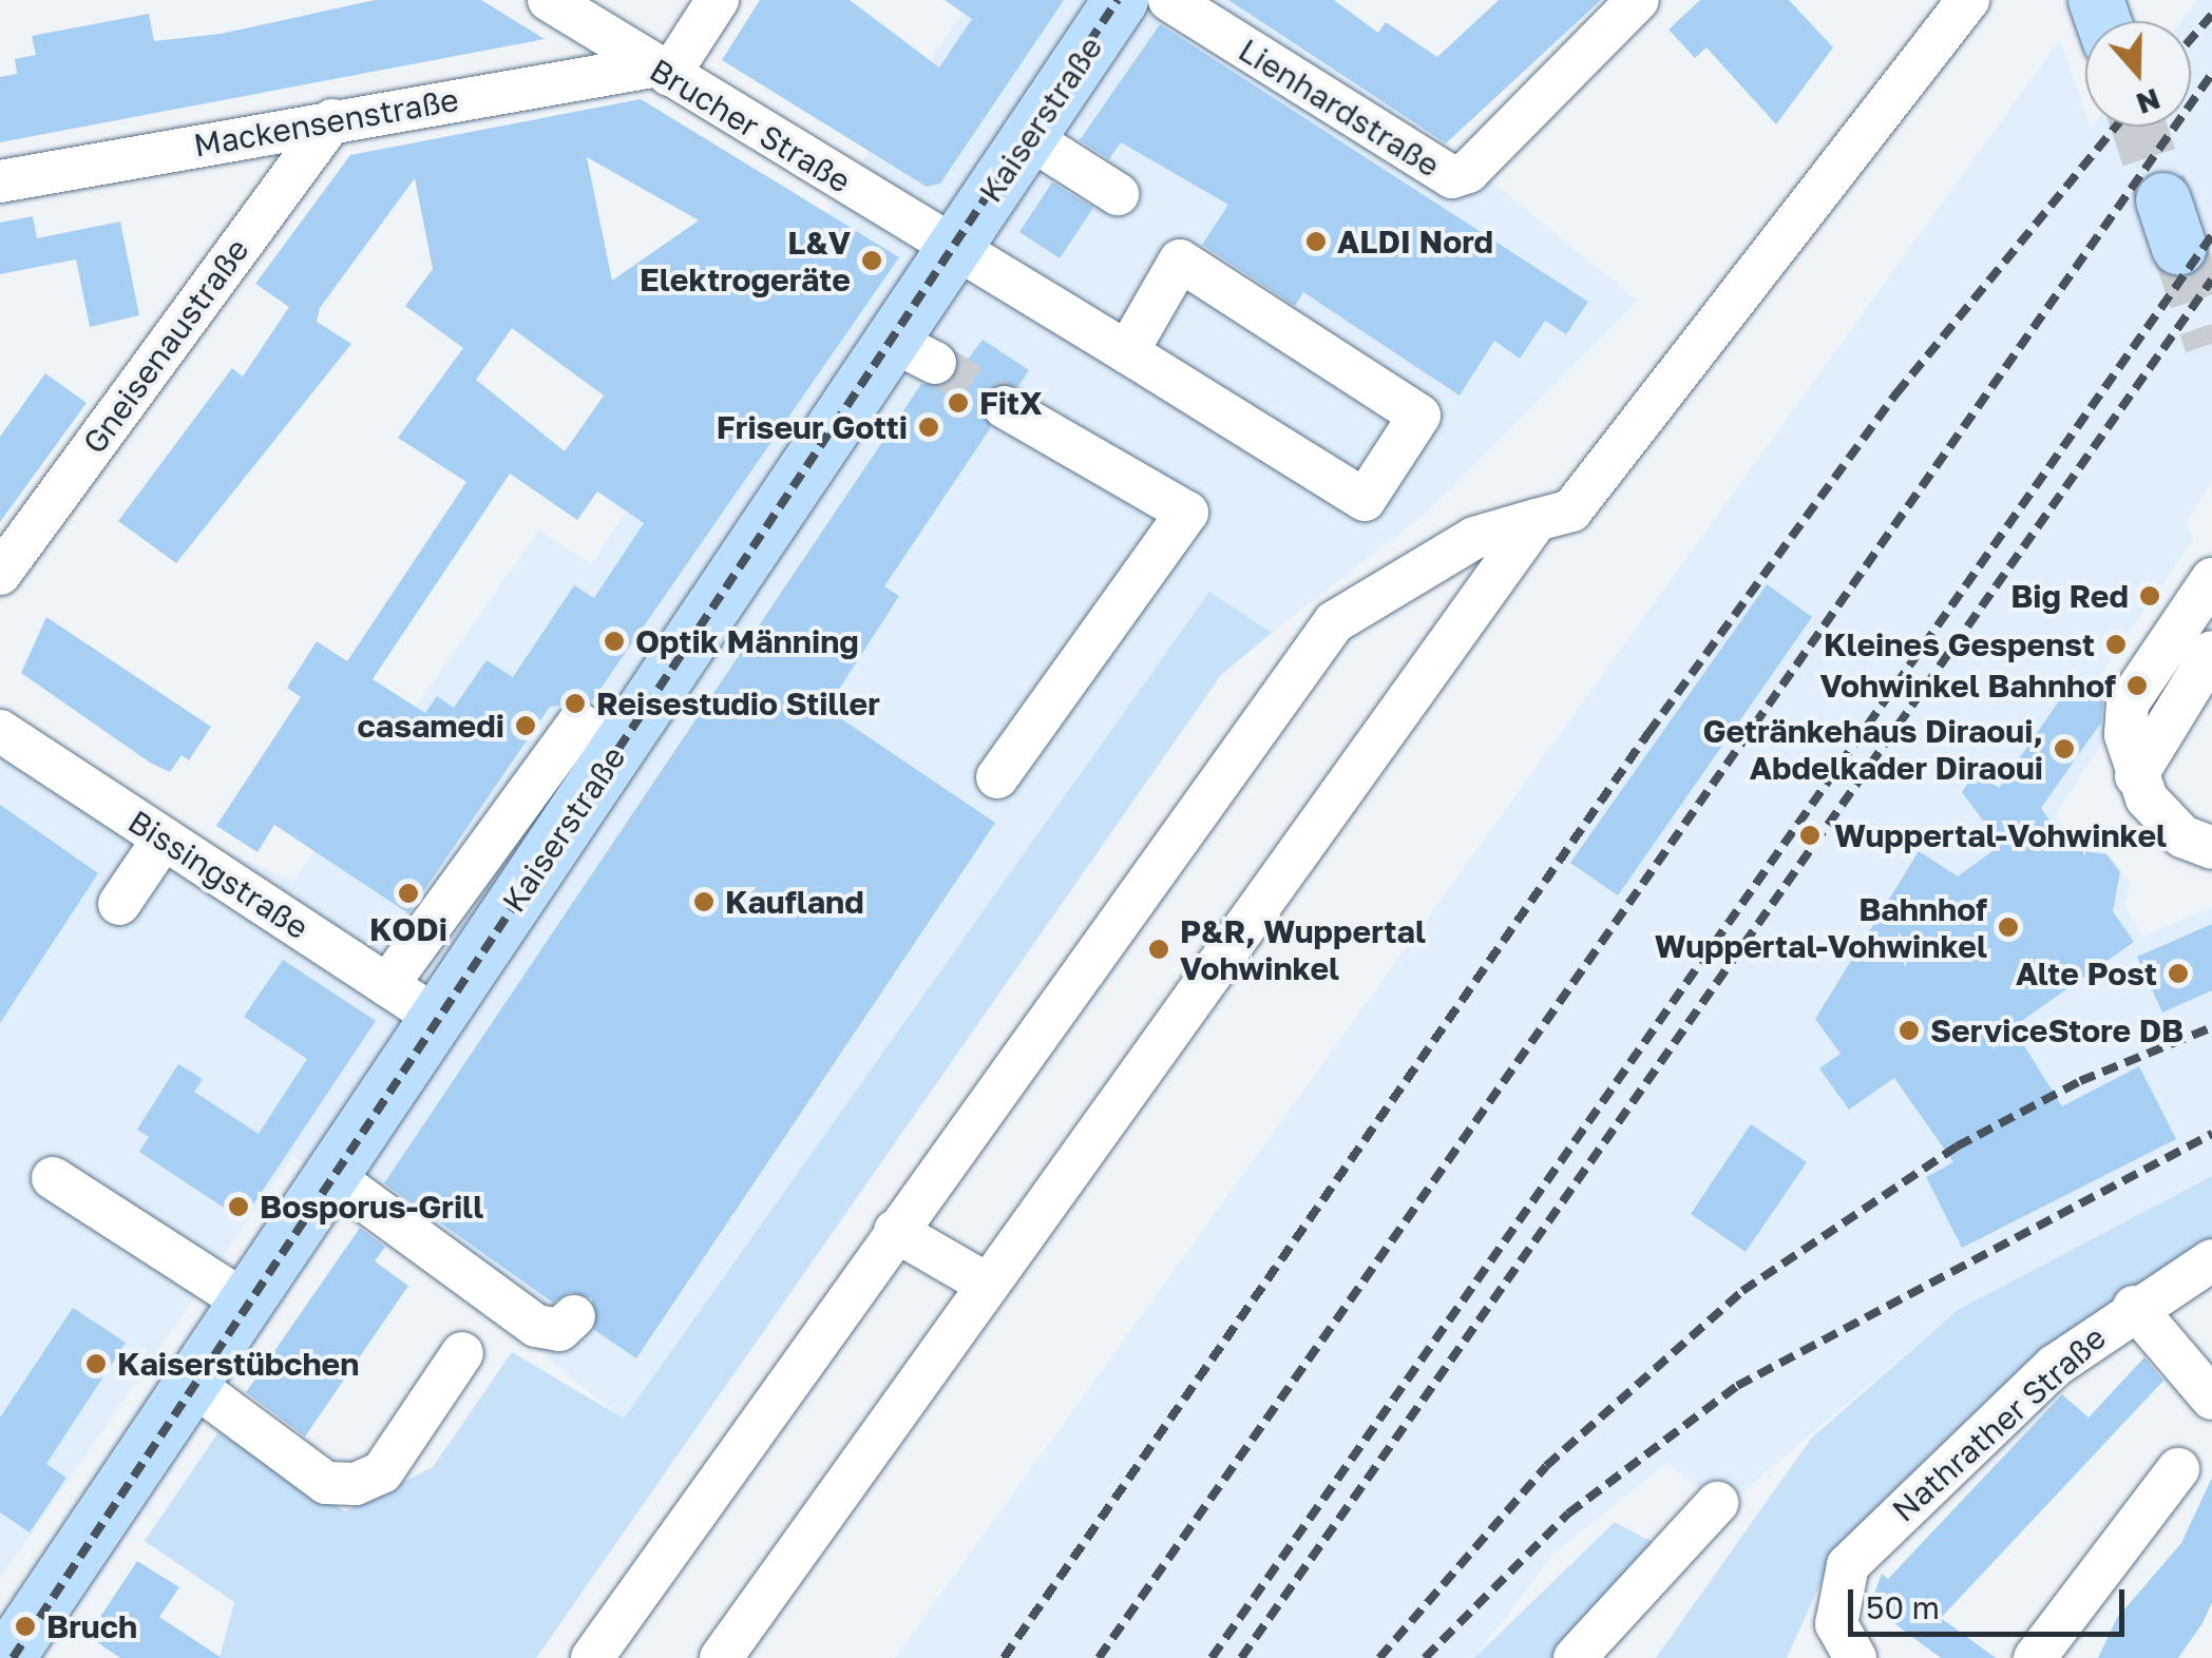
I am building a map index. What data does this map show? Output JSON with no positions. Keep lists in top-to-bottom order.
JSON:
{
  "streets": {
    "main road": ["Kaiserstraße"],
    "street": [
      "Lienhardstraße",
      "Mackensenstraße",
      "Brucher Straße",
      "Gneisenaustraße",
      "Bissingstraße",
      "Nathrather Straße"
    ]
  },
  "crossings": [
    ["Kaiserstraße", "Brucher Straße"],
    ["Kaiserstraße", "Bissingstraße"],
    ["Mackensenstraße", "Brucher Straße"],
    ["Mackensenstraße", "Gneisenaustraße"]
  ],
  "places": [
    "ALDI Nord",
    "L&V Elektrogeräte",
    "FitX",
    "Friseur Gotti",
    "Big Red",
    "Optik Männing",
    "Kleines Gespenst",
    "Vohwinkel Bahnhof",
    "Reisestudio Stiller",
    "casamedi",
    "Getränkehaus Diraoui, Abdelkader Diraoui",
    "Wuppertal-Vohwinkel",
    "KODi",
    "Kaufland",
    "Bahnhof Wuppertal-Vohwinkel",
    "P&R, Wuppertal Vohwinkel",
    "Alte Post",
    "ServiceStore DB",
    "Bosporus-Grill",
    "Kaiserstübchen",
    "Bruch"
  ],
  "scale_bar": "50 m",
  "north": "bottom"
}
